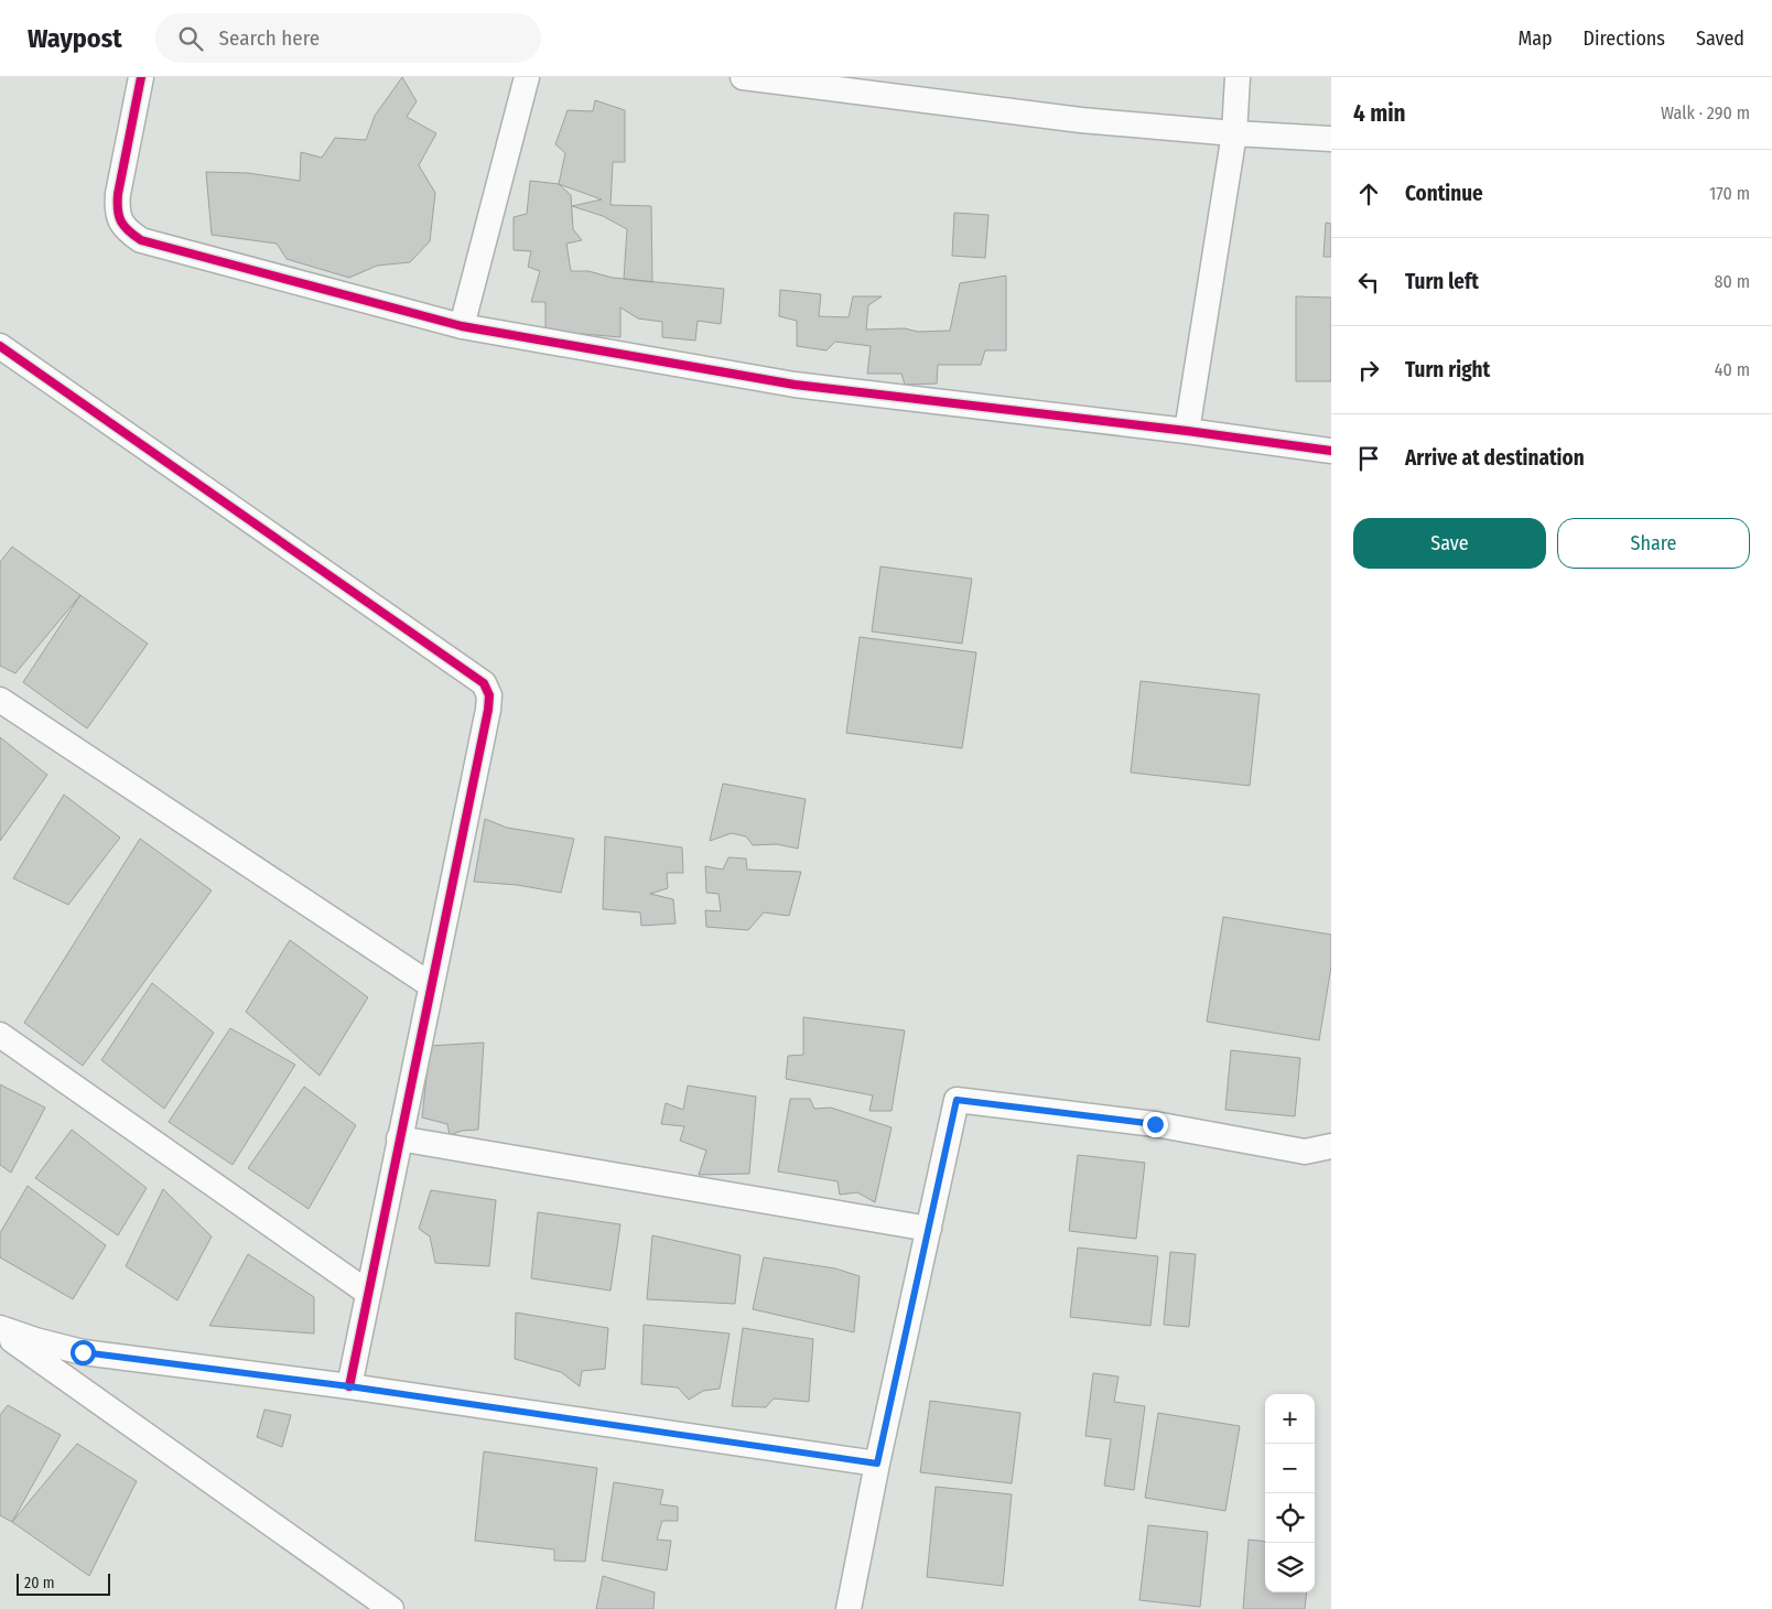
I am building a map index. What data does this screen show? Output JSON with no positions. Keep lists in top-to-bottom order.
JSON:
{
  "scale_bar": "20 m",
  "page": {
    "header": "Waypost",
    "search": "Search here",
    "nav": ["Map", "Directions", "Saved"],
    "heading": ["4 min", "Walk · 290 m"],
    "list": [
      ["Continue", "170 m"],
      ["Turn left", "80 m"],
      ["Turn right", "40 m"],
      "Arrive at destination"
    ],
    "buttons": ["Save", "Share"],
    "map_buttons": ["+", "−"],
    "scale": "20 m"
  }
}
